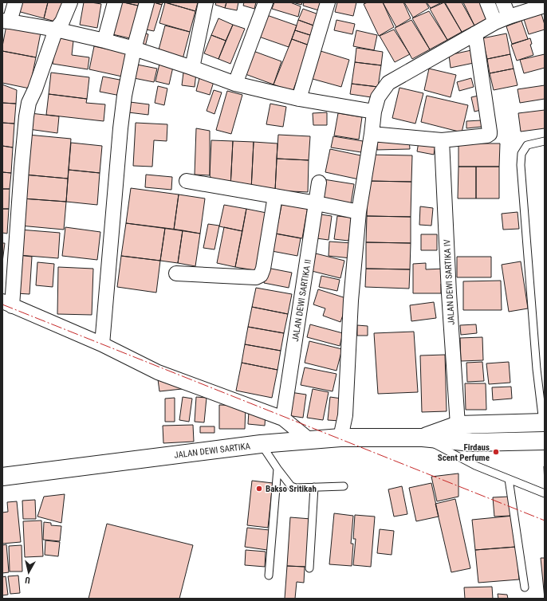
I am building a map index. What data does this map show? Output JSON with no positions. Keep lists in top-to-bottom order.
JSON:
{
  "streets": {
    "main road": ["JALAN DEWI SARTIKA"],
    "street": ["JALAN DEWI SARTIKA IV", "JALAN DEWI SARTIKA II"]
  },
  "crossings": [
    ["JALAN DEWI SARTIKA IV", "JALAN DEWI SARTIKA"]
  ],
  "places": ["Firdaus Scent Perfume", "Bakso Sritikah"],
  "north": "bottom"
}
